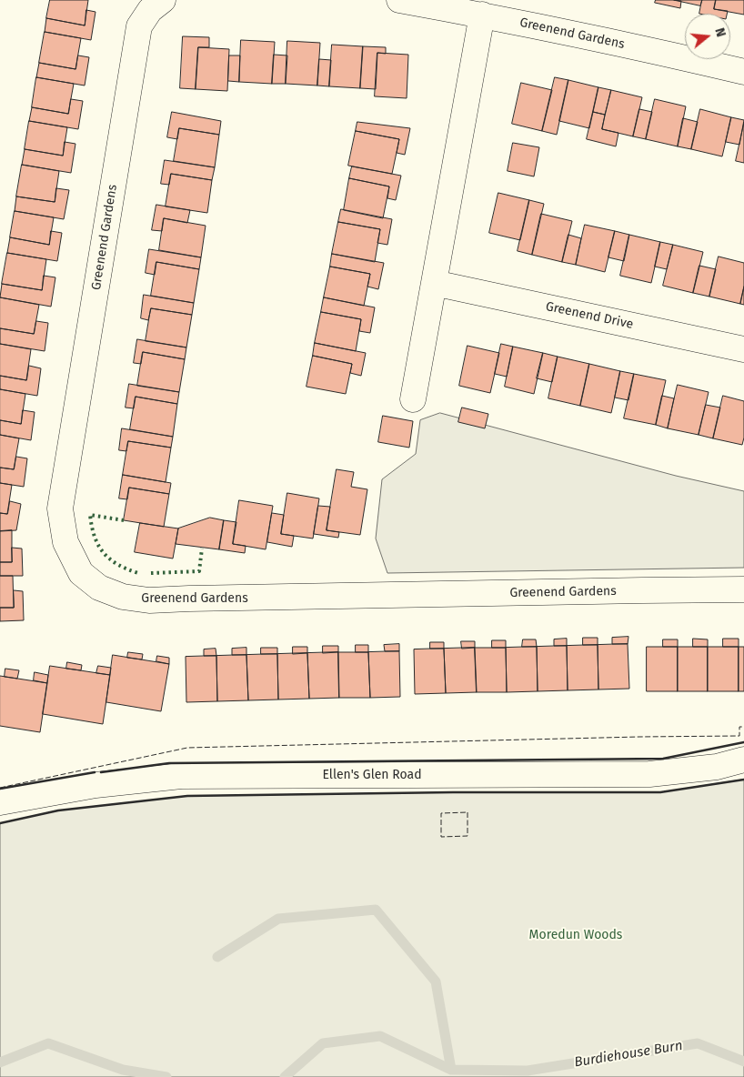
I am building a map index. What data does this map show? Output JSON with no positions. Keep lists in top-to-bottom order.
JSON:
{
  "streets": {
    "street": ["Greenend Gardens", "Greenend Drive", "Ellen's Glen Road"]
  },
  "water": ["Burdiehouse Burn"],
  "parks": ["Moredun Woods"],
  "north": "right"
}
